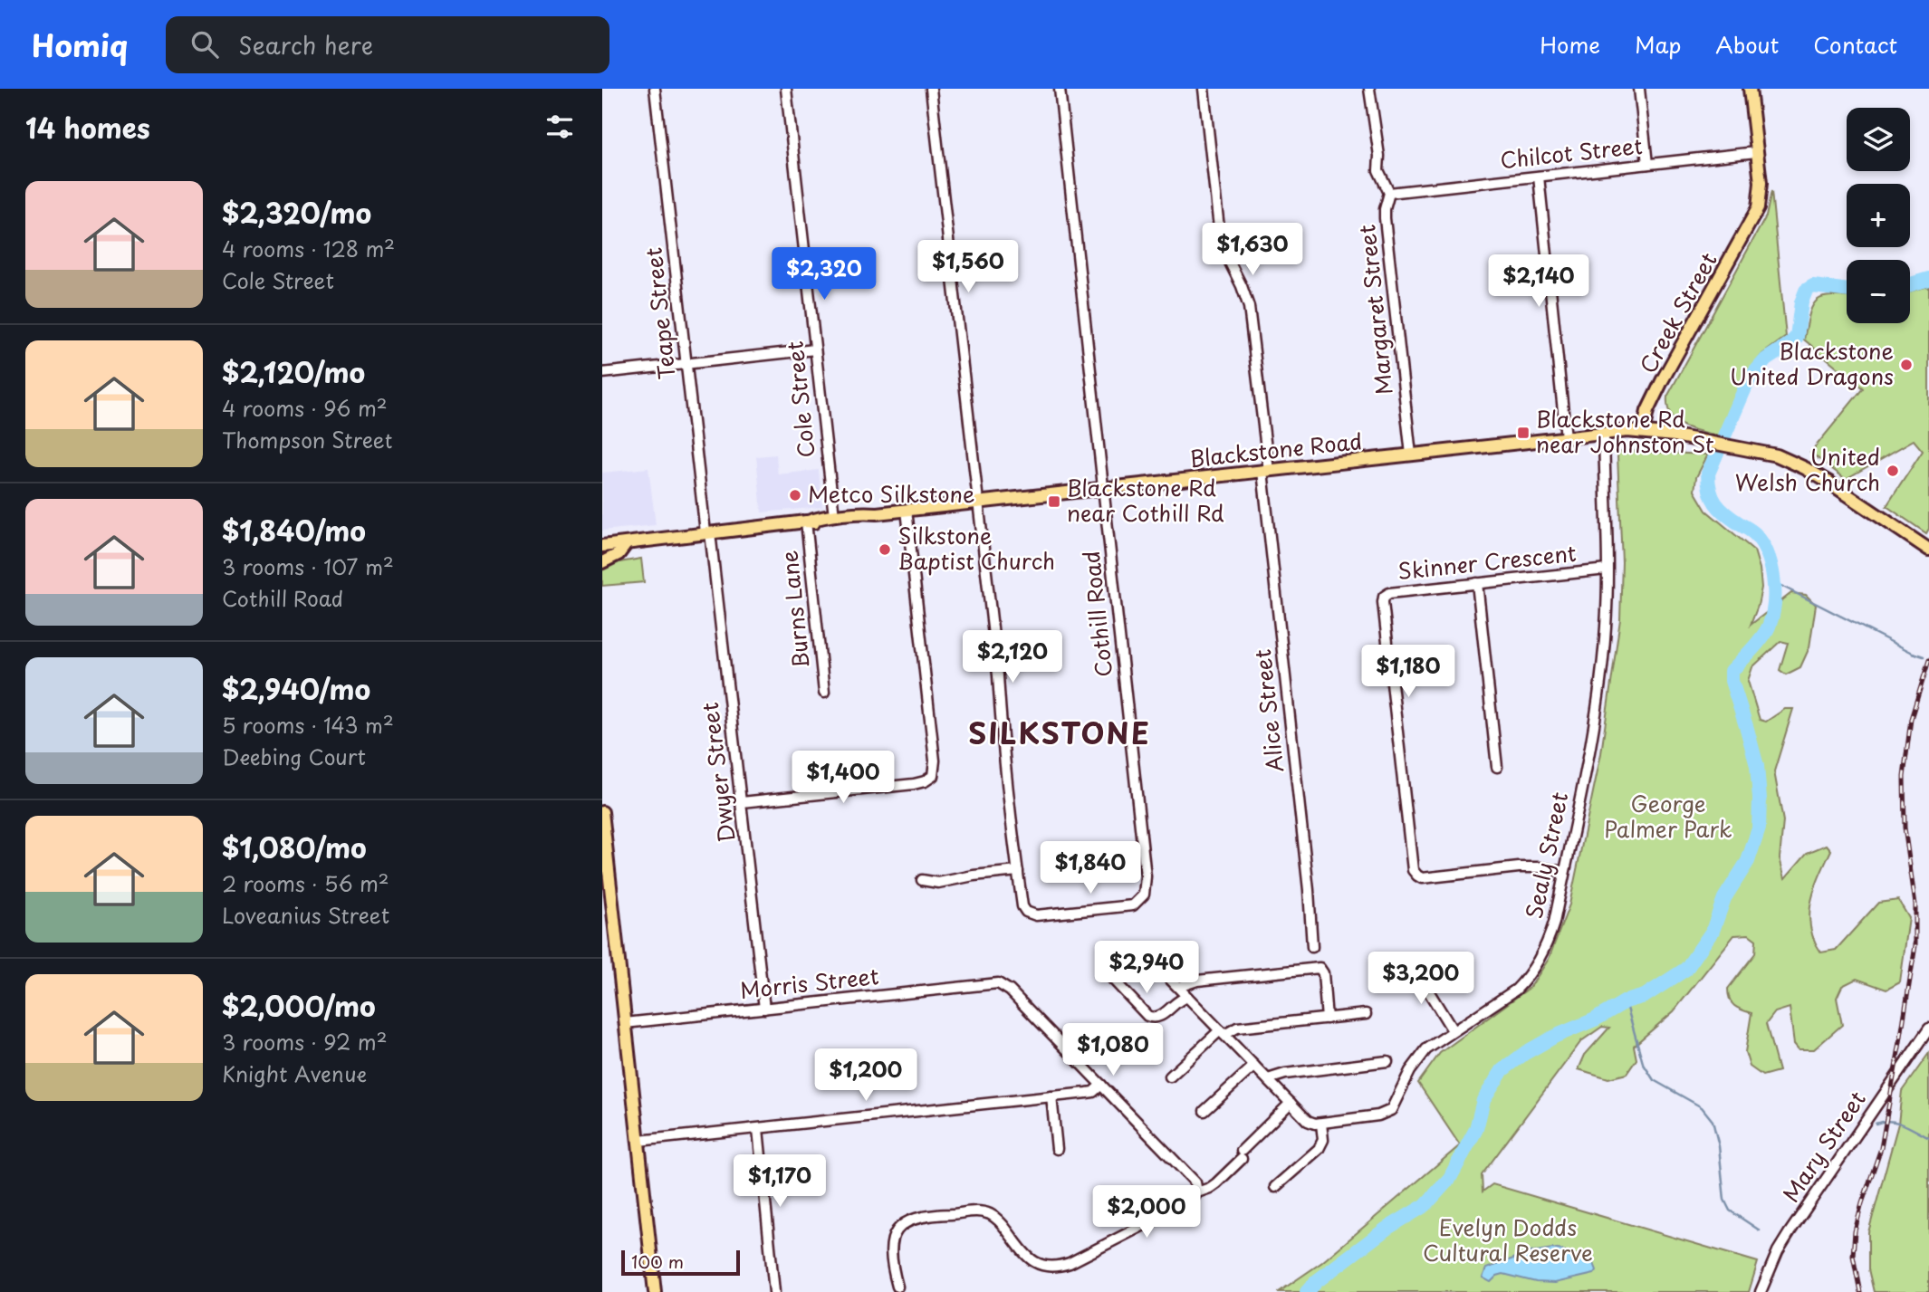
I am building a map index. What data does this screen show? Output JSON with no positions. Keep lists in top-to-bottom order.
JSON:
{
  "streets": {
    "main road": ["Creek Street", "Blackstone Road"],
    "street": [
      "Chilcot Street",
      "Margaret Street",
      "Teape Street",
      "Cole Street",
      "Skinner Crescent",
      "Burns Lane",
      "Cothill Road",
      "Alice Street",
      "Dwyer Street",
      "Sealy Street",
      "Morris Street",
      "Mary Street"
    ]
  },
  "crossings": [
    ["Chilcot Street", "Margaret Street"],
    ["Chilcot Street", "Creek Street"],
    ["Margaret Street", "Blackstone Road"],
    ["Teape Street", "Blackstone Road"],
    ["Teape Street", "Dwyer Street"],
    ["Creek Street", "Blackstone Road"],
    ["Cole Street", "Blackstone Road"],
    ["Blackstone Road", "Burns Lane"],
    ["Blackstone Road", "Cothill Road"],
    ["Blackstone Road", "Alice Street"],
    ["Blackstone Road", "Dwyer Street"],
    ["Blackstone Road", "Sealy Street"],
    ["Skinner Crescent", "Sealy Street"],
    ["Dwyer Street", "Morris Street"]
  ],
  "districts": ["SILKSTONE"],
  "parks": ["George Palmer Park", "Evelyn Dodds Cultural Reserve"],
  "places": {
    "other": [
      "Blackstone United Dragons",
      "United Welsh Church",
      "Metco Silkstone",
      "Silkstone Baptist Church"
    ],
    "transit": ["Blackstone Rd near Johnston St", "Blackstone Rd near Cothill Rd"]
  },
  "scale_bar": "100 m",
  "page": {
    "header": "Homiq",
    "search": "Search here",
    "nav": [
      "Home",
      "Map",
      "About",
      "Contact"
    ],
    "heading": "14 homes",
    "map_buttons": ["+", "−"],
    "list": [
      {
        "name": "$2,320/mo",
        "note": "4 rooms · 128 m² · Cole Street"
      },
      {
        "name": "$2,120/mo",
        "note": "4 rooms · 96 m² · Thompson Street"
      },
      {
        "name": "$1,840/mo",
        "note": "3 rooms · 107 m² · Cothill Road"
      },
      {
        "name": "$2,940/mo",
        "note": "5 rooms · 143 m² · Deebing Court"
      },
      {
        "name": "$1,080/mo",
        "note": "2 rooms · 56 m² · Loveanius Street"
      },
      {
        "name": "$2,000/mo",
        "note": "3 rooms · 92 m² · Knight Avenue"
      }
    ],
    "price": [
      "$1,630",
      "$1,560",
      "$2,320",
      "$2,140",
      "$2,120",
      "$1,180",
      "$1,400",
      "$1,840",
      "$2,940",
      "$3,200",
      "$1,080",
      "$1,200",
      "$1,170",
      "$2,000"
    ],
    "scale": "100 m"
  }
}
